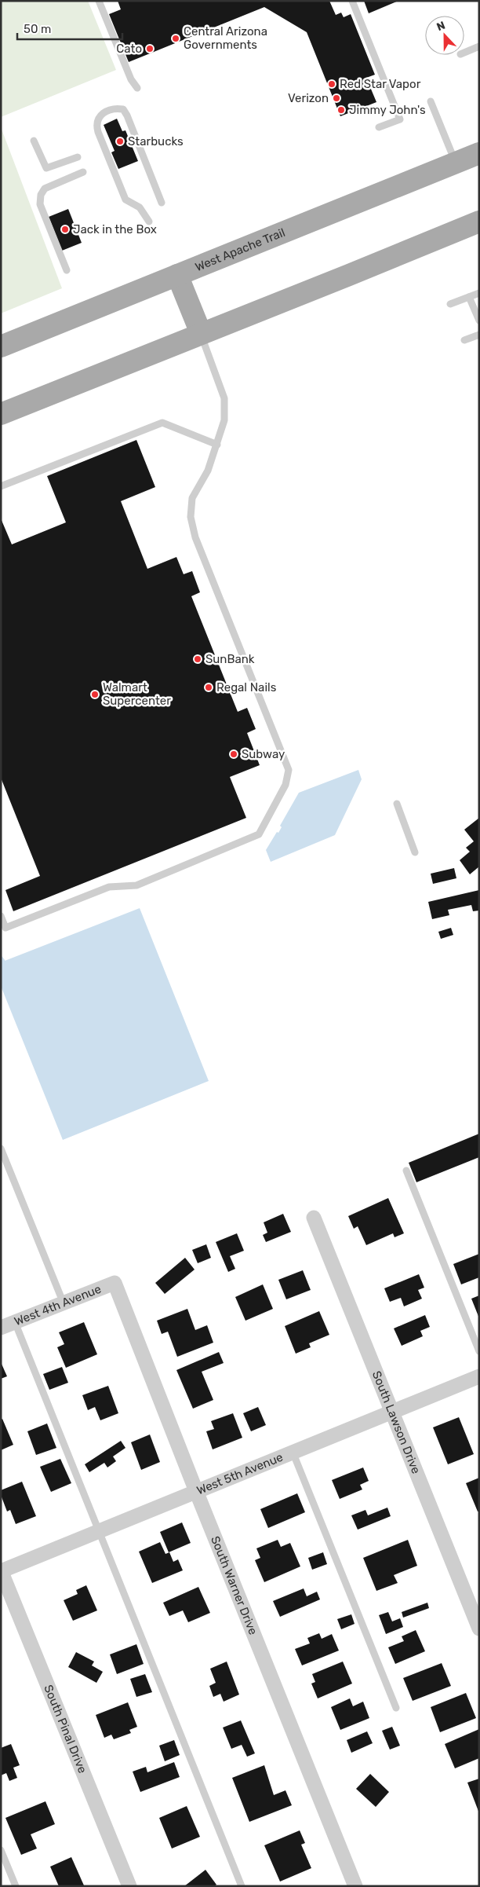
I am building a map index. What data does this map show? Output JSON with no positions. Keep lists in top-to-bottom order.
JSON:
{
  "streets": {
    "main road": ["West Apache Trail"],
    "street": [
      "West 4th Avenue",
      "South Lawson Drive",
      "West 5th Avenue",
      "South Warner Drive",
      "South Pinal Drive"
    ]
  },
  "crossings": [
    ["West 4th Avenue", "South Warner Drive"],
    ["South Lawson Drive", "West 5th Avenue"],
    ["West 5th Avenue", "South Warner Drive"],
    ["West 5th Avenue", "South Pinal Drive"]
  ],
  "places": [
    "Central Arizona Governments",
    "Cato",
    "Red Star Vapor",
    "Verizon",
    "Jimmy John's",
    "Starbucks",
    "Jack in the Box",
    "SunBank",
    "Regal Nails",
    "Walmart Supercenter",
    "Subway"
  ],
  "scale_bar": "50 m",
  "north": "top"
}
